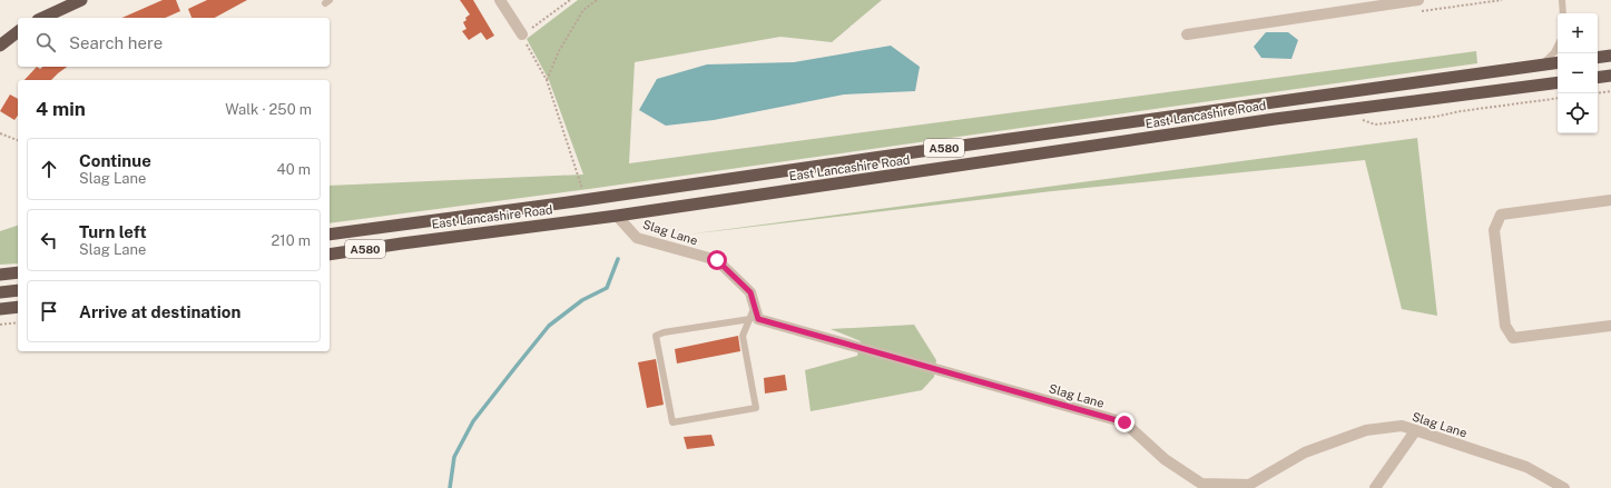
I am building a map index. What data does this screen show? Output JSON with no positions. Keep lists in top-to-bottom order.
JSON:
{
  "streets": {
    "highway": ["East Lancashire Road", "A580"],
    "street": ["Slag Lane"]
  },
  "crossings": [
    ["East Lancashire Road", "Slag Lane"]
  ],
  "page": {
    "map_buttons": ["+", "−"],
    "search": "Search here",
    "heading": ["4 min", "Walk · 250 m"],
    "list": [
      ["Continue", "Slag Lane", "40 m"],
      ["Turn left", "Slag Lane", "210 m"],
      "Arrive at destination"
    ]
  }
}
